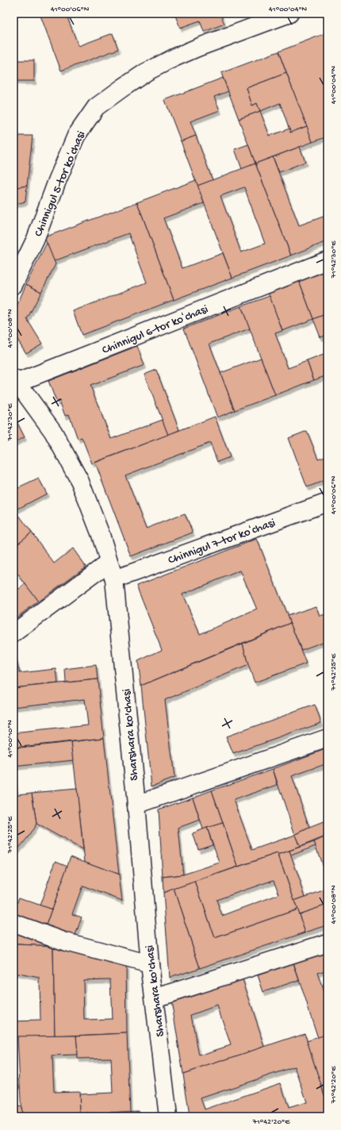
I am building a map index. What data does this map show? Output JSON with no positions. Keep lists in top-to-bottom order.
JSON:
{
  "streets": {
    "street": [
      "Chinnigul 5-tor koʻchasi",
      "Chinnigul 6-tor koʻchasi",
      "Chinnigul 7-tor koʻchasi",
      "Sharshara ko'chasi"
    ]
  },
  "crossings": [
    ["Chinnigul 6-tor koʻchasi", "Sharshara ko'chasi"],
    ["Chinnigul 7-tor koʻchasi", "Sharshara ko'chasi"]
  ],
  "coordinates": [
    "41°00'06\"N",
    "41°00'04\"N",
    "71°42'30\"E",
    "41°00'08\"N",
    "71°42'25\"E",
    "41°00'10\"N",
    "71°42'20\"E"
  ]
}
